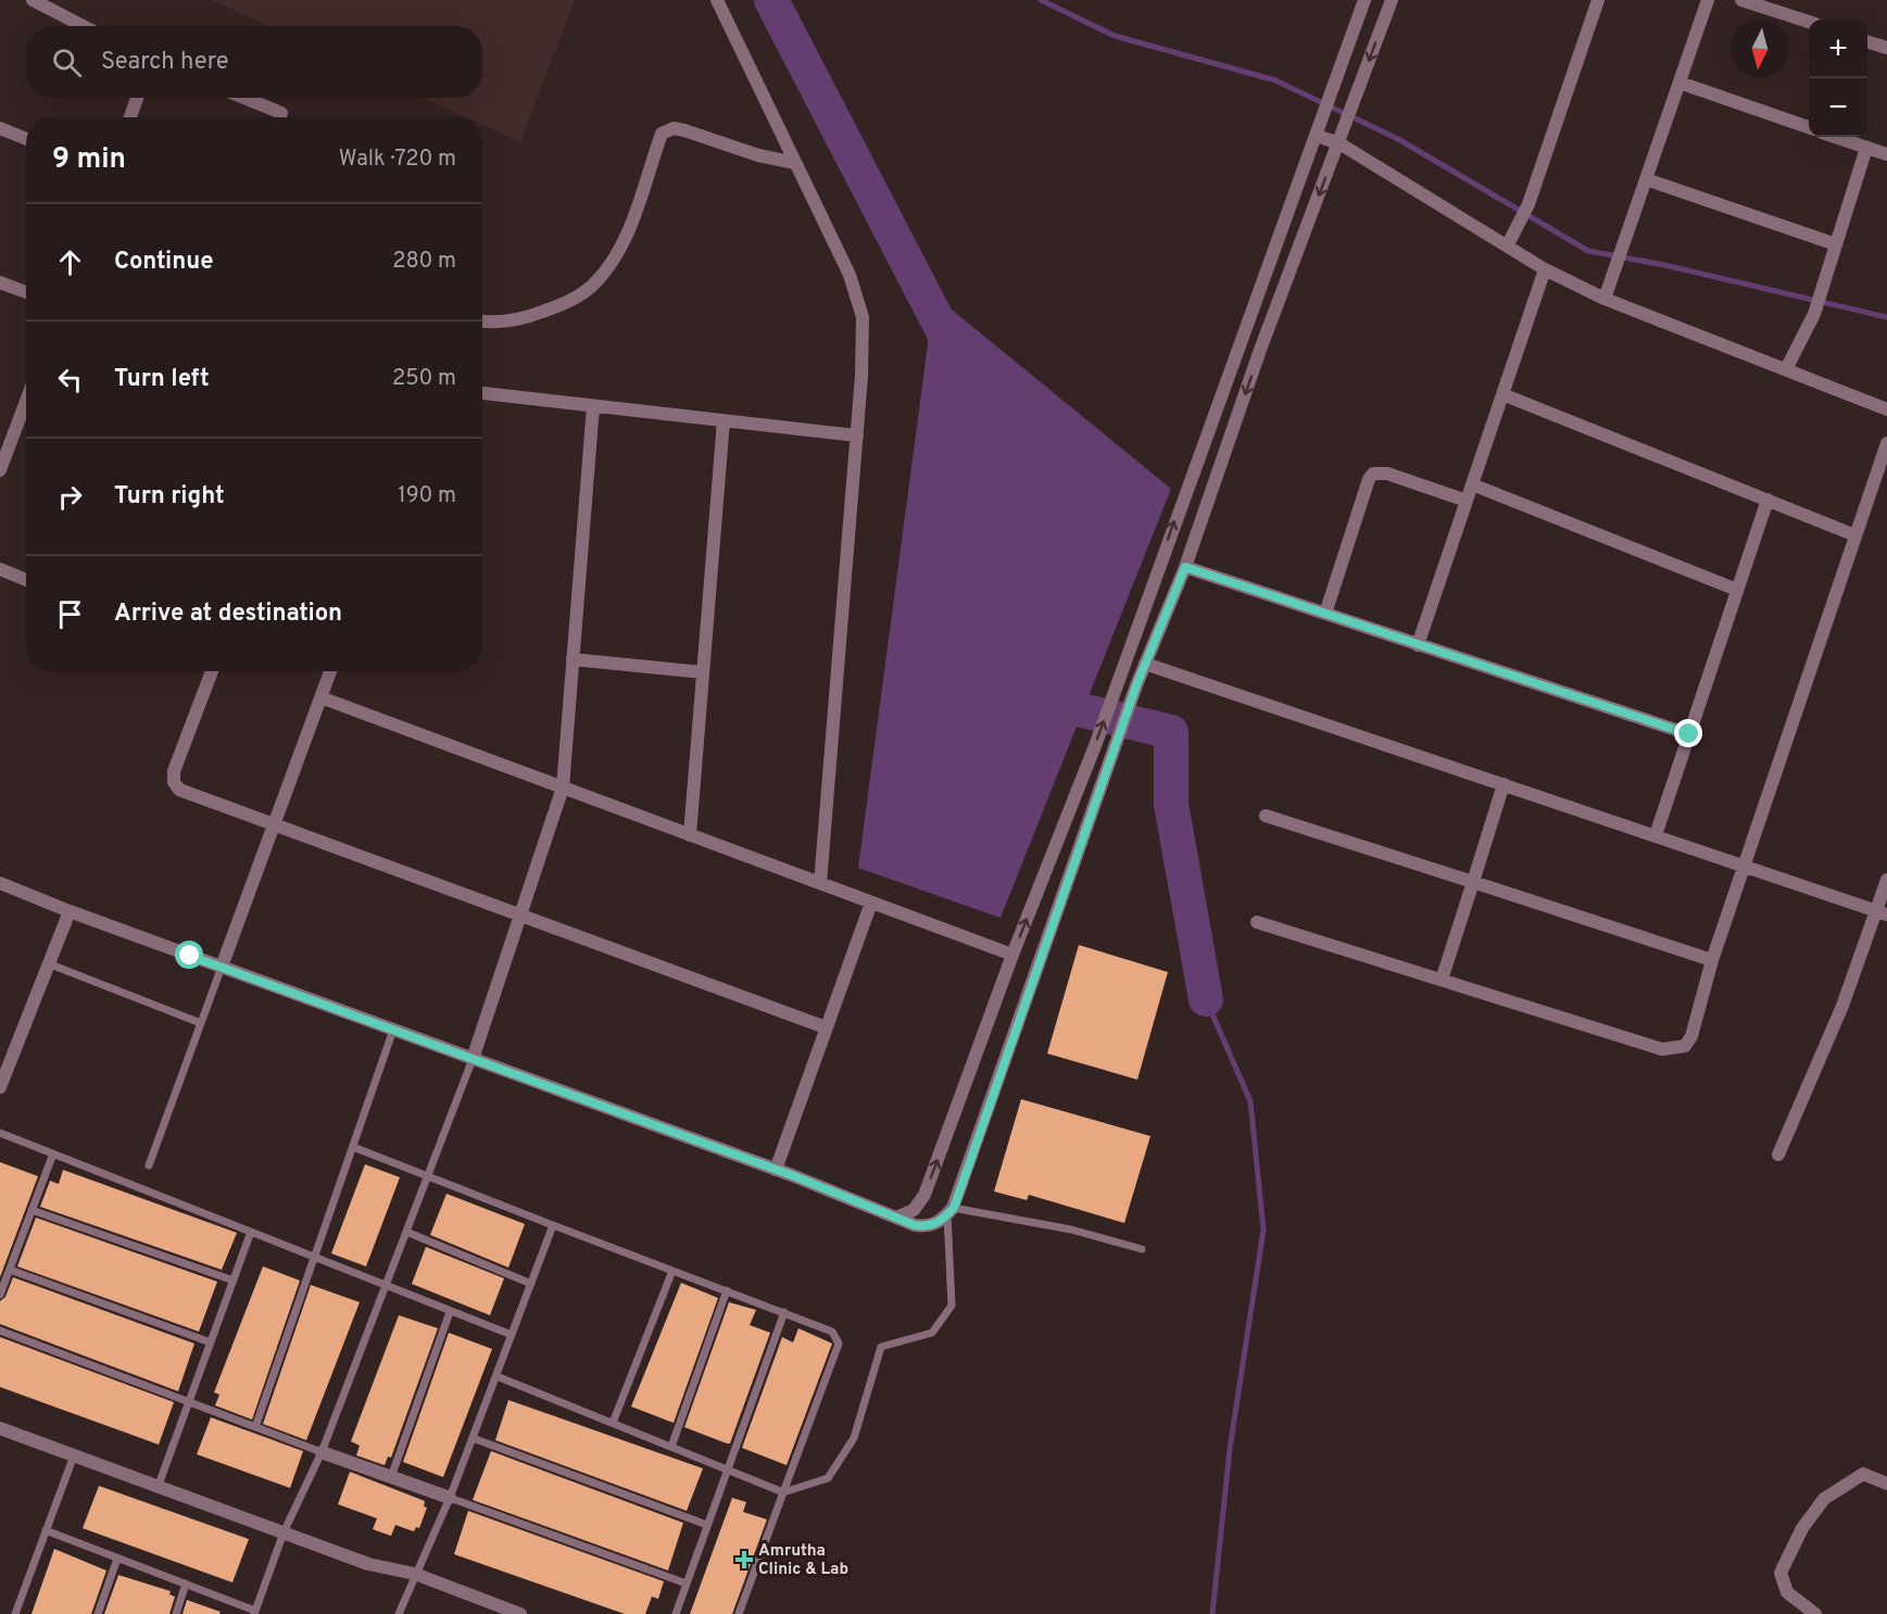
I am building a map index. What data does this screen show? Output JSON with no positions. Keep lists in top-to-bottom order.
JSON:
{
  "places": {
    "health": ["Amrutha Clinic & Lab"]
  },
  "north": "bottom",
  "page": {
    "map_buttons": ["+", "−"],
    "search": "Search here",
    "heading": ["9 min", "Walk · 720 m"],
    "list": [
      ["Continue", "280 m"],
      ["Turn left", "250 m"],
      ["Turn right", "190 m"],
      "Arrive at destination"
    ]
  }
}
